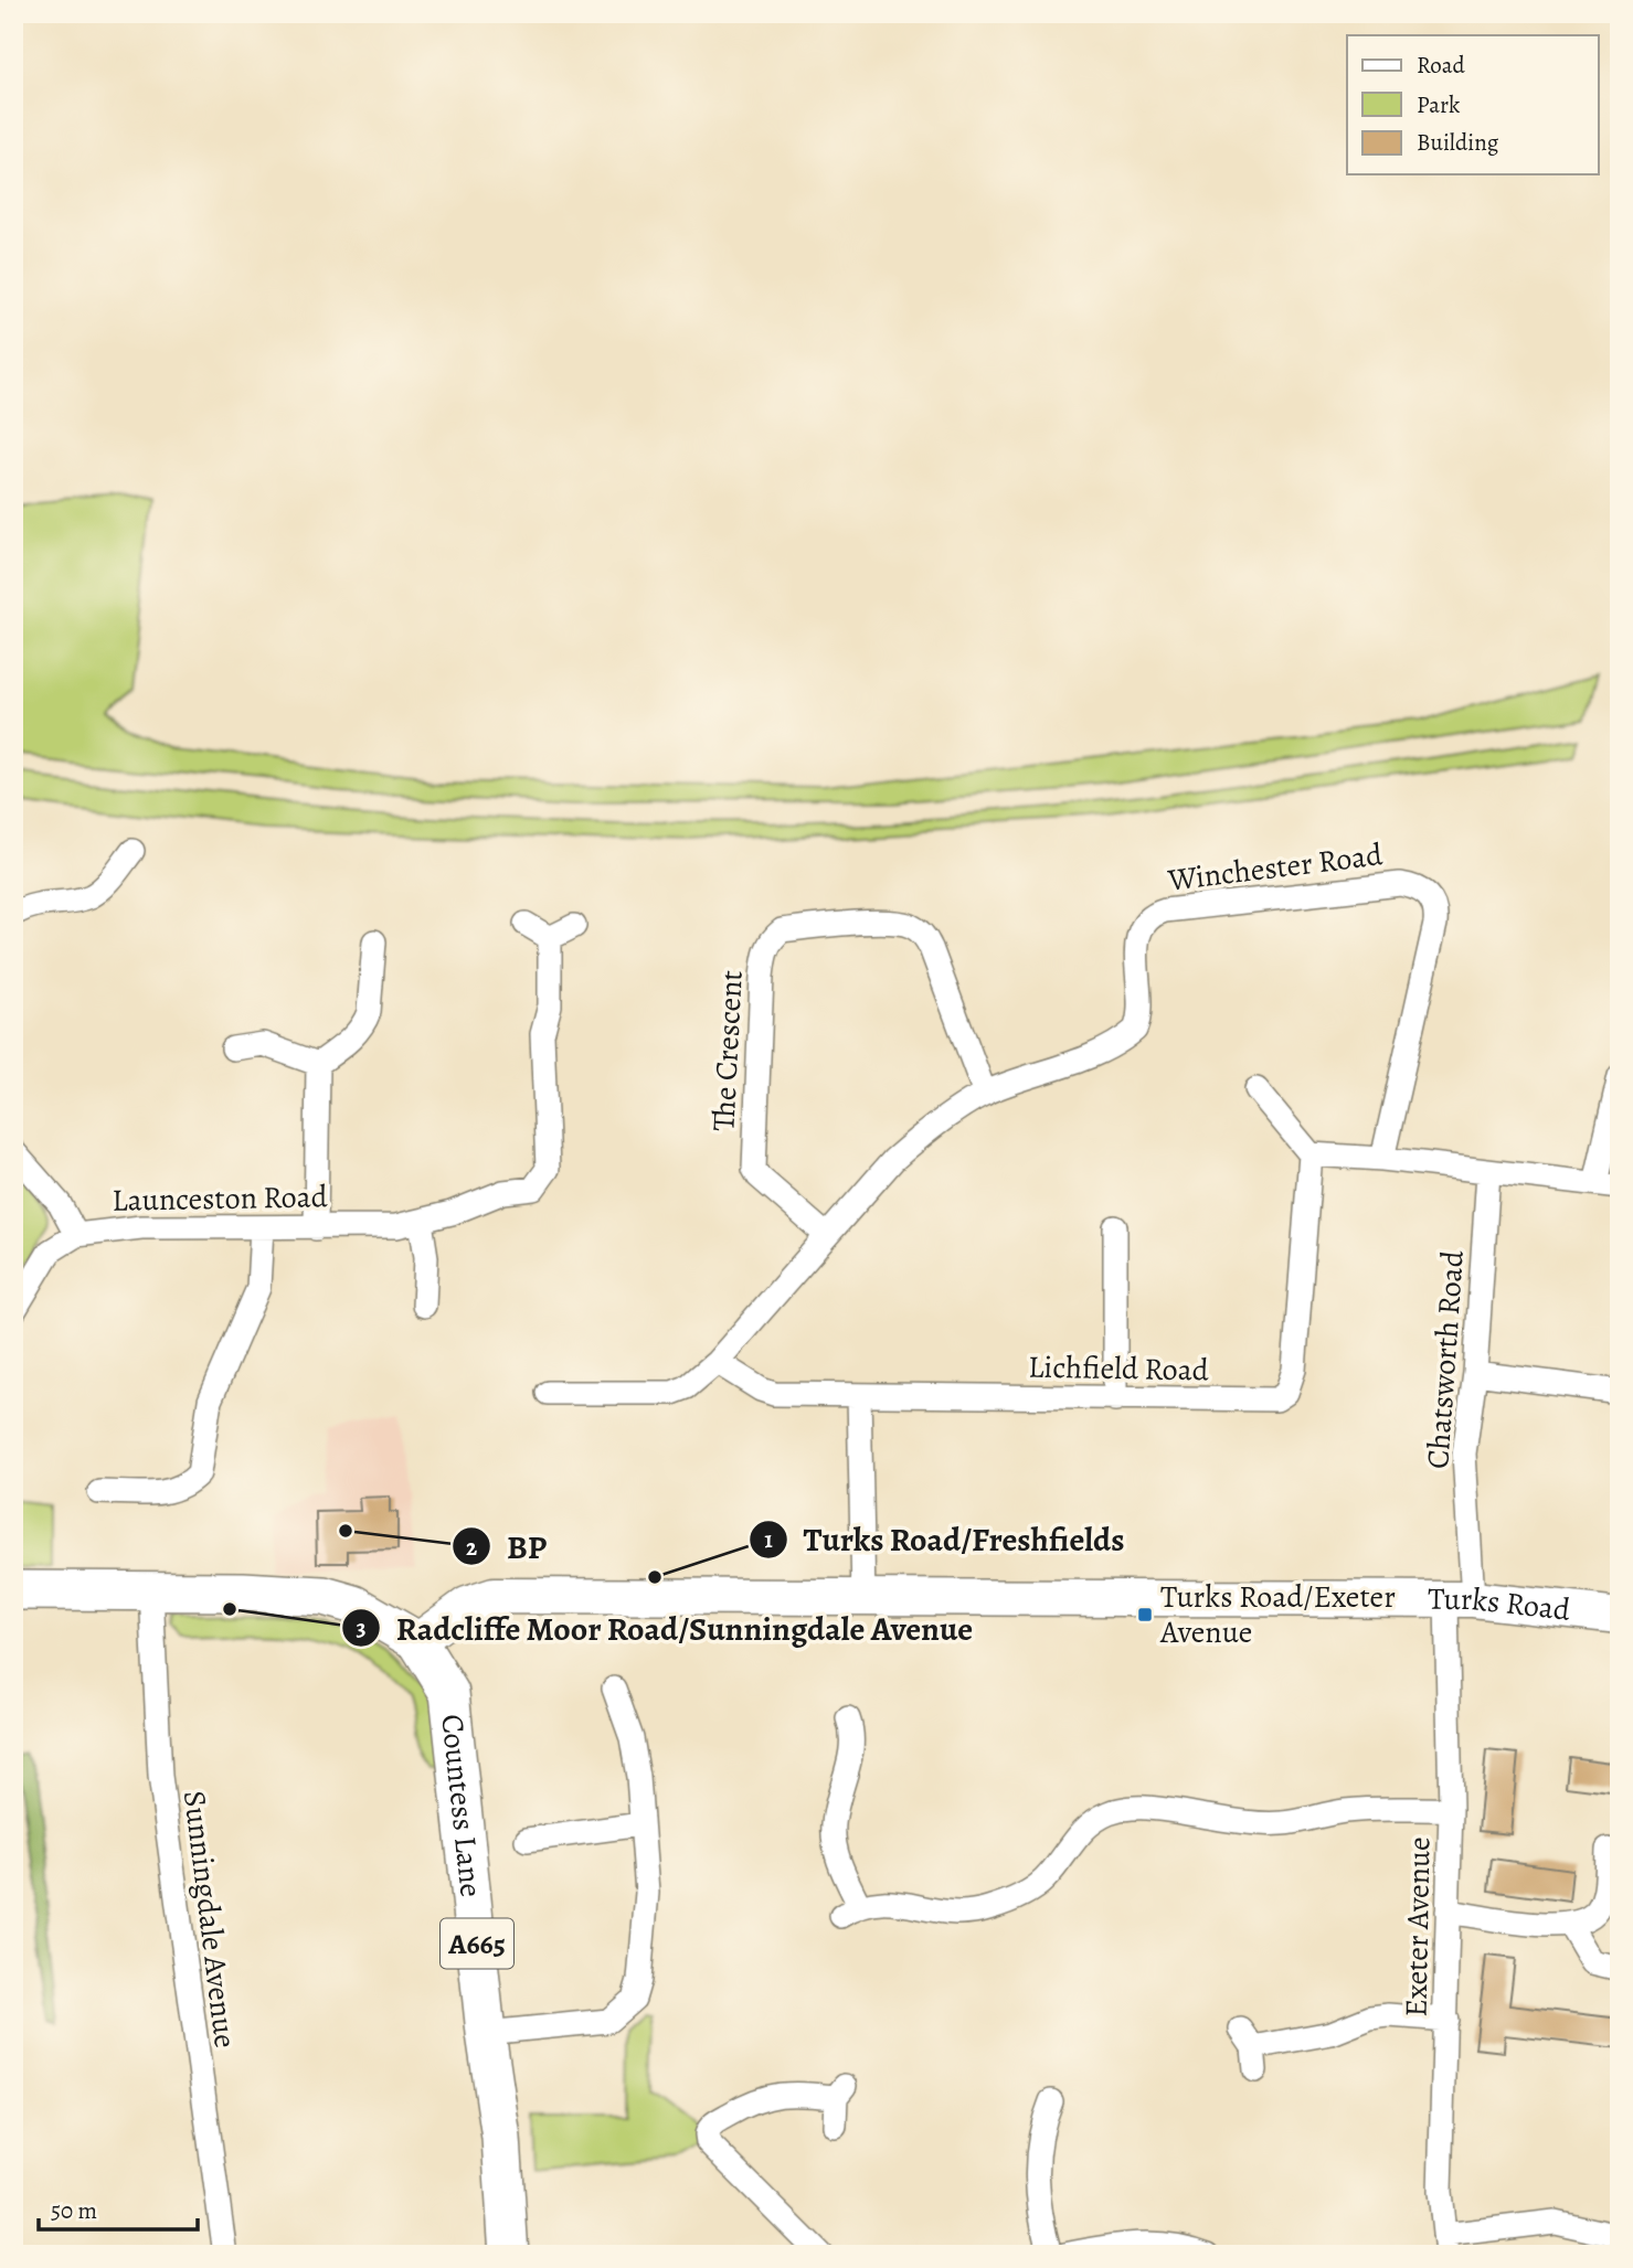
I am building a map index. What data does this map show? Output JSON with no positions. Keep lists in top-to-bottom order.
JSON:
{
  "streets": {
    "main road": ["Countess Lane", "A665"],
    "street": [
      "Winchester Road",
      "The Crescent",
      "Launceston Road",
      "Chatsworth Road",
      "Lichfield Road",
      "Turks Road",
      "Sunningdale Avenue",
      "Exeter Avenue"
    ]
  },
  "crossings": [
    ["Winchester Road", "The Crescent"],
    ["Winchester Road", "Lichfield Road"],
    ["Chatsworth Road", "Turks Road"],
    ["Chatsworth Road", "Exeter Avenue"],
    ["Turks Road", "Countess Lane"],
    ["Turks Road", "Exeter Avenue"],
    ["Turks Road", "A665"],
    ["Countess Lane", "A665"],
    ["Sunningdale Avenue", "A665"]
  ],
  "places": {
    "other": ["BP", "Turks Road/Freshfields", "Radcliffe Moor Road/Sunningdale Avenue"],
    "transit": ["Turks Road/Exeter Avenue"]
  },
  "legend": ["Road", "Park", "Building"],
  "scale_bar": "50 m"
}
